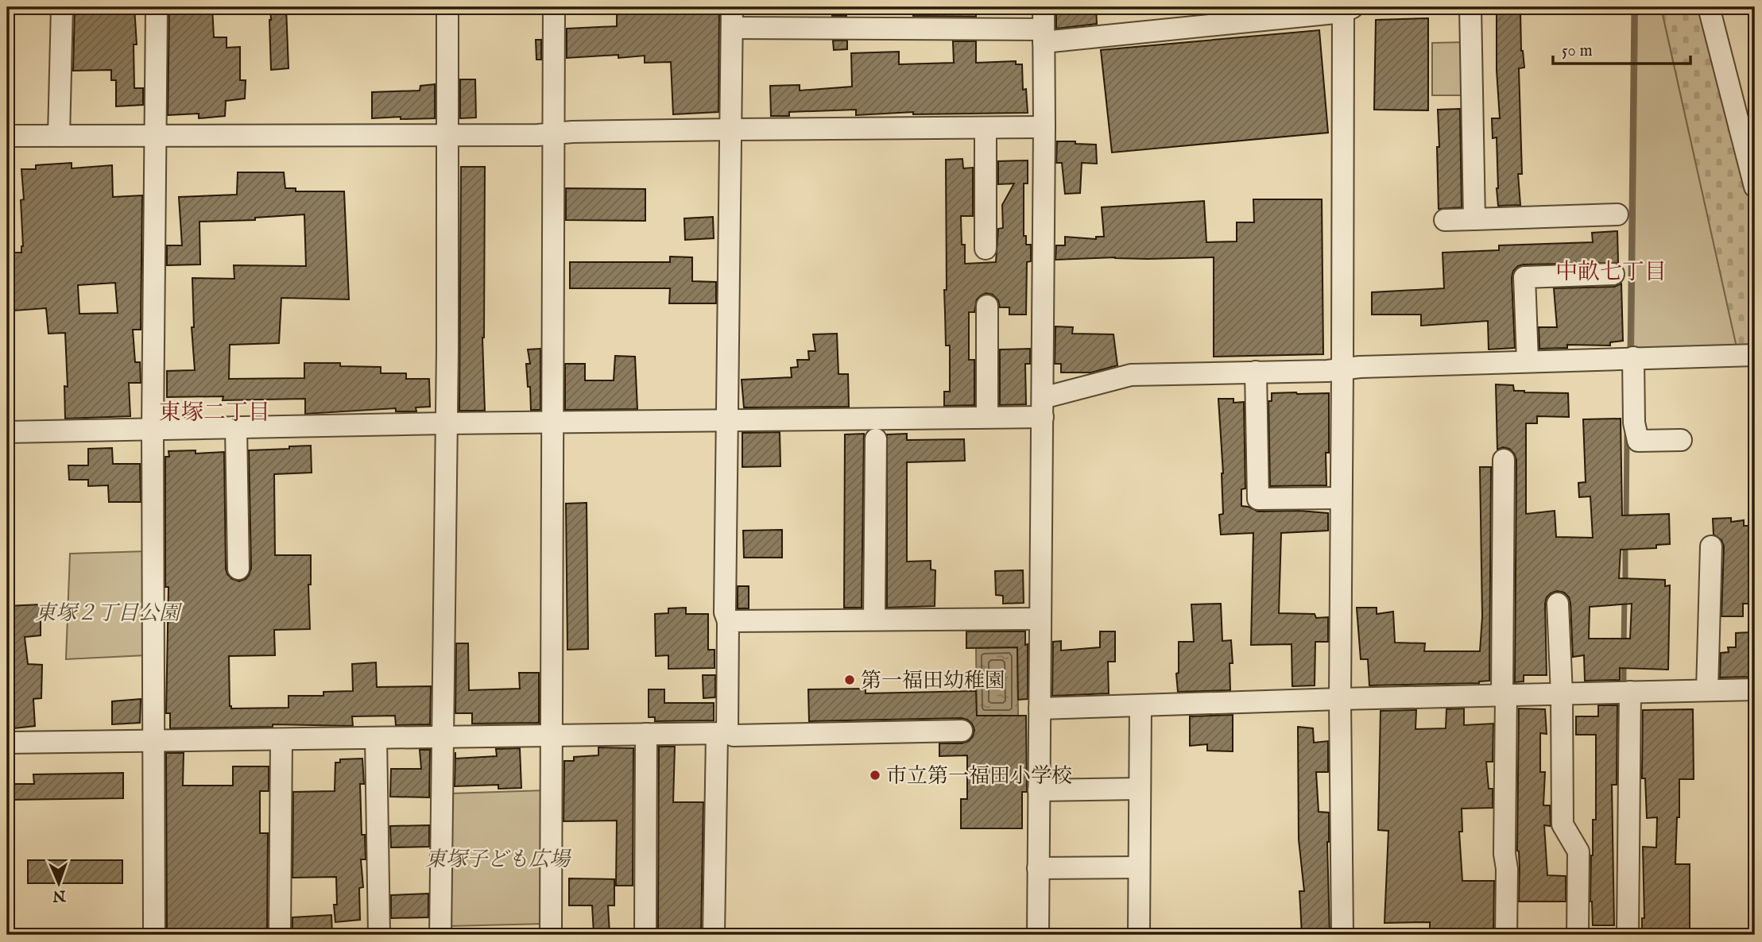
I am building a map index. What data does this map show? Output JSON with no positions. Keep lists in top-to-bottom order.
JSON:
{
  "districts": ["中畝七丁目", "東塚二丁目"],
  "parks": ["東塚２丁目公園", "東塚子ども広場"],
  "places": ["第一福田幼稚園", "市立第一福田小学校"],
  "scale_bar": "50 m",
  "north": "bottom"
}
